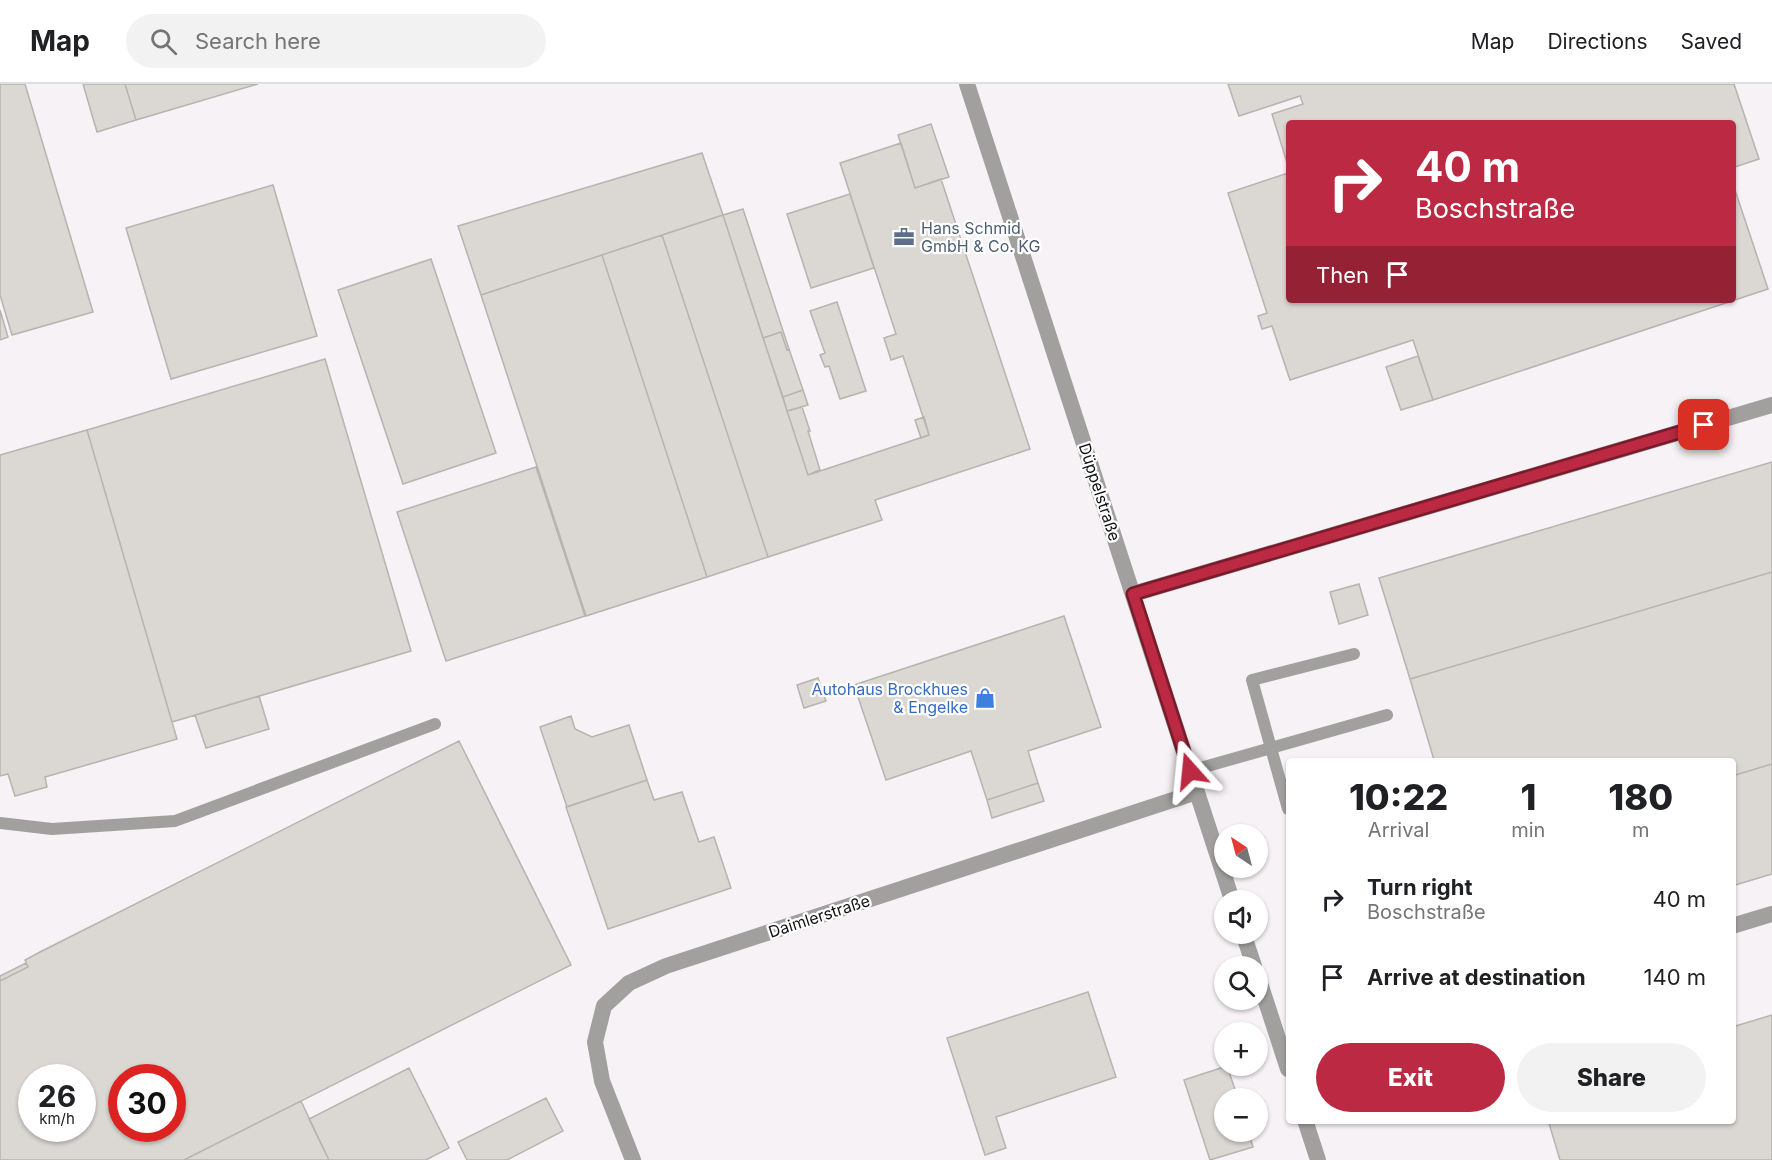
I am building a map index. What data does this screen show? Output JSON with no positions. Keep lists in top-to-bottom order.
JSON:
{
  "streets": {
    "street": ["Düppelstraße", "Daimlerstraße"]
  },
  "crossings": [
    ["Düppelstraße", "Daimlerstraße"]
  ],
  "places": {
    "office": ["Hans Schmid GmbH & Co. KG"],
    "shop": ["Autohaus Brockhues & Engelke"]
  },
  "north": "top left",
  "page": {
    "header": "Map",
    "search": "Search here",
    "nav": ["Map", "Directions", "Saved"],
    "turn": ["40 m", "Boschstraße"],
    "then": "Then",
    "eta": [
      "10:22",
      "Arrival",
      "1",
      "min",
      "180",
      "m"
    ],
    "map_buttons": ["+", "−"],
    "list": [
      {
        "name": "Turn right",
        "note": "Boschstraße",
        "value": "40 m"
      },
      {
        "name": "Arrive at destination",
        "value": "140 m"
      }
    ],
    "buttons": ["Exit", "Share"],
    "speed": "26 km/h",
    "limit": "30"
  }
}
